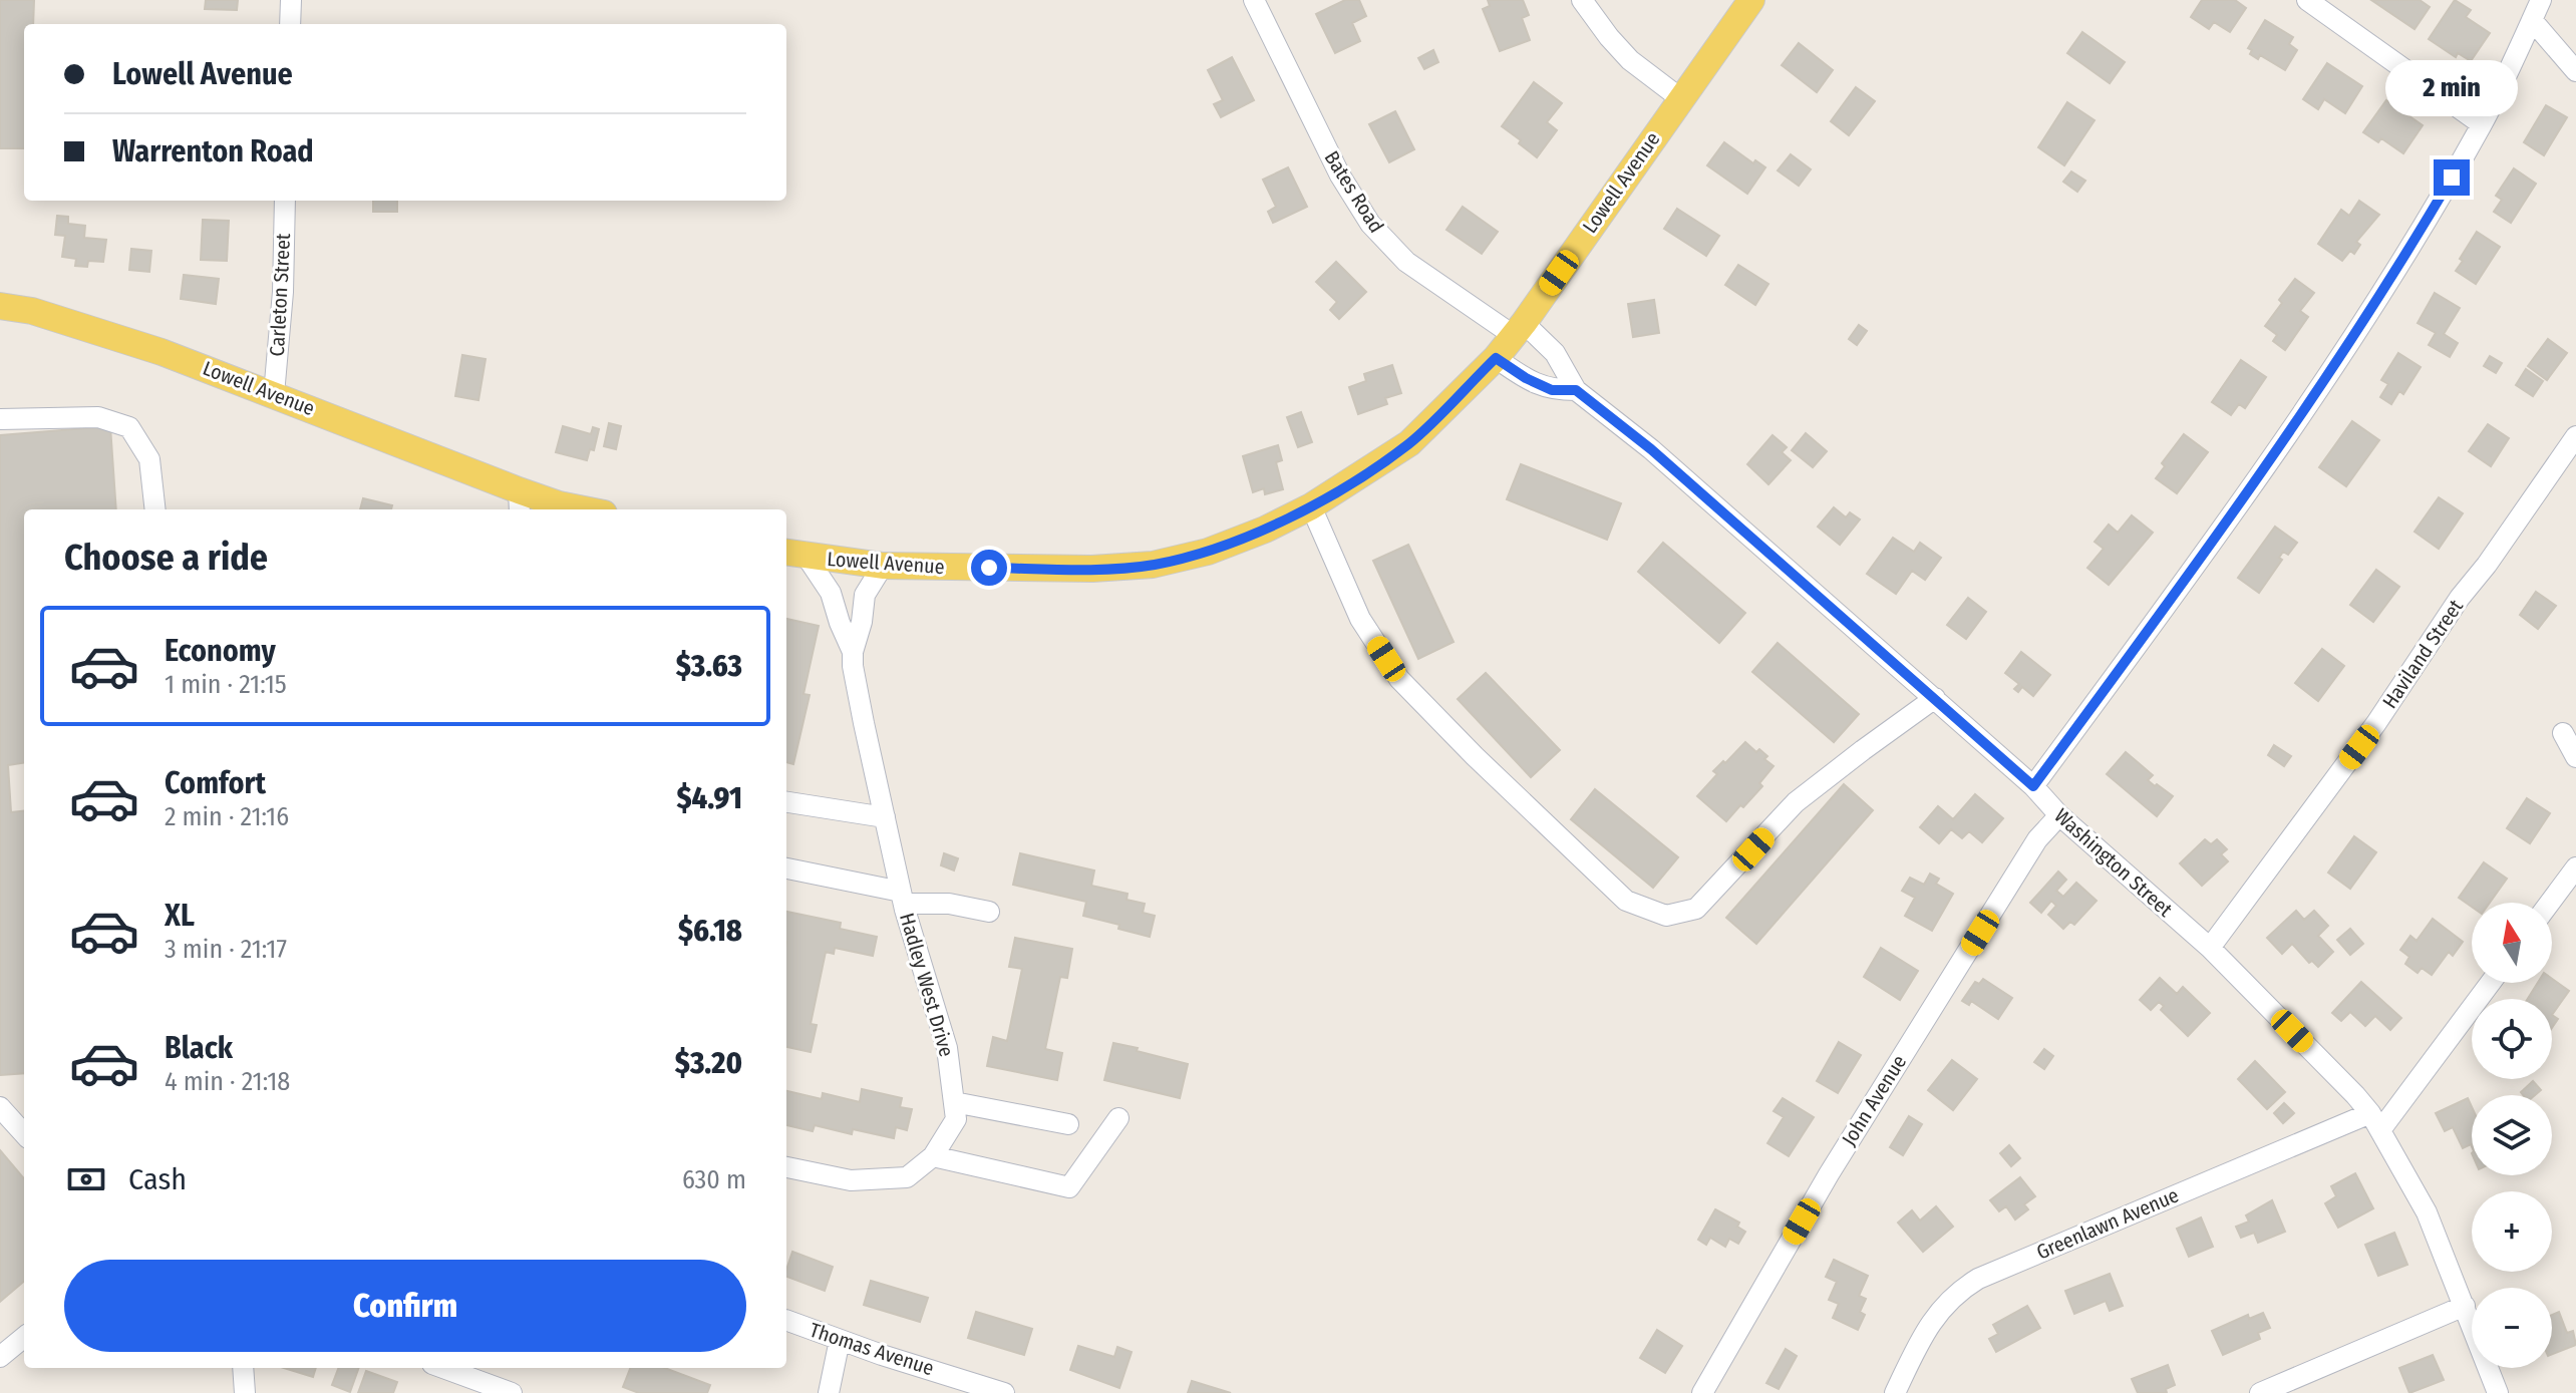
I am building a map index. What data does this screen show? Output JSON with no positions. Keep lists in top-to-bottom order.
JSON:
{
  "streets": {
    "main road": ["Lowell Avenue"],
    "street": [
      "Bates Road",
      "Carleton Street",
      "Haviland Street",
      "Washington Street",
      "Hadley West Drive",
      "John Avenue",
      "Greenlawn Avenue",
      "Thomas Avenue"
    ]
  },
  "crossings": [
    ["Lowell Avenue", "Bates Road"],
    ["Lowell Avenue", "Carleton Street"],
    ["Lowell Avenue", "Washington Street"],
    ["Lowell Avenue", "Hadley West Drive"],
    ["Bates Road", "Washington Street"],
    ["Haviland Street", "Washington Street"],
    ["Washington Street", "John Avenue"],
    ["Washington Street", "Greenlawn Avenue"]
  ],
  "north": "top",
  "page": {
    "banner": ["Lowell Avenue", "Warrenton Road"],
    "bubble": "2 min",
    "heading": "Choose a ride",
    "list": [
      {
        "name": "Economy",
        "note": "1 min · 21:15",
        "value": "$3.63"
      },
      {
        "name": "Comfort",
        "note": "2 min · 21:16",
        "value": "$4.91"
      },
      {
        "name": "XL",
        "note": "3 min · 21:17",
        "value": "$6.18"
      },
      {
        "name": "Black",
        "note": "4 min · 21:18",
        "value": "$3.20"
      }
    ],
    "map_buttons": ["+", "−"],
    "pay": ["Cash", "630 m"],
    "buttons": "Confirm"
  }
}
